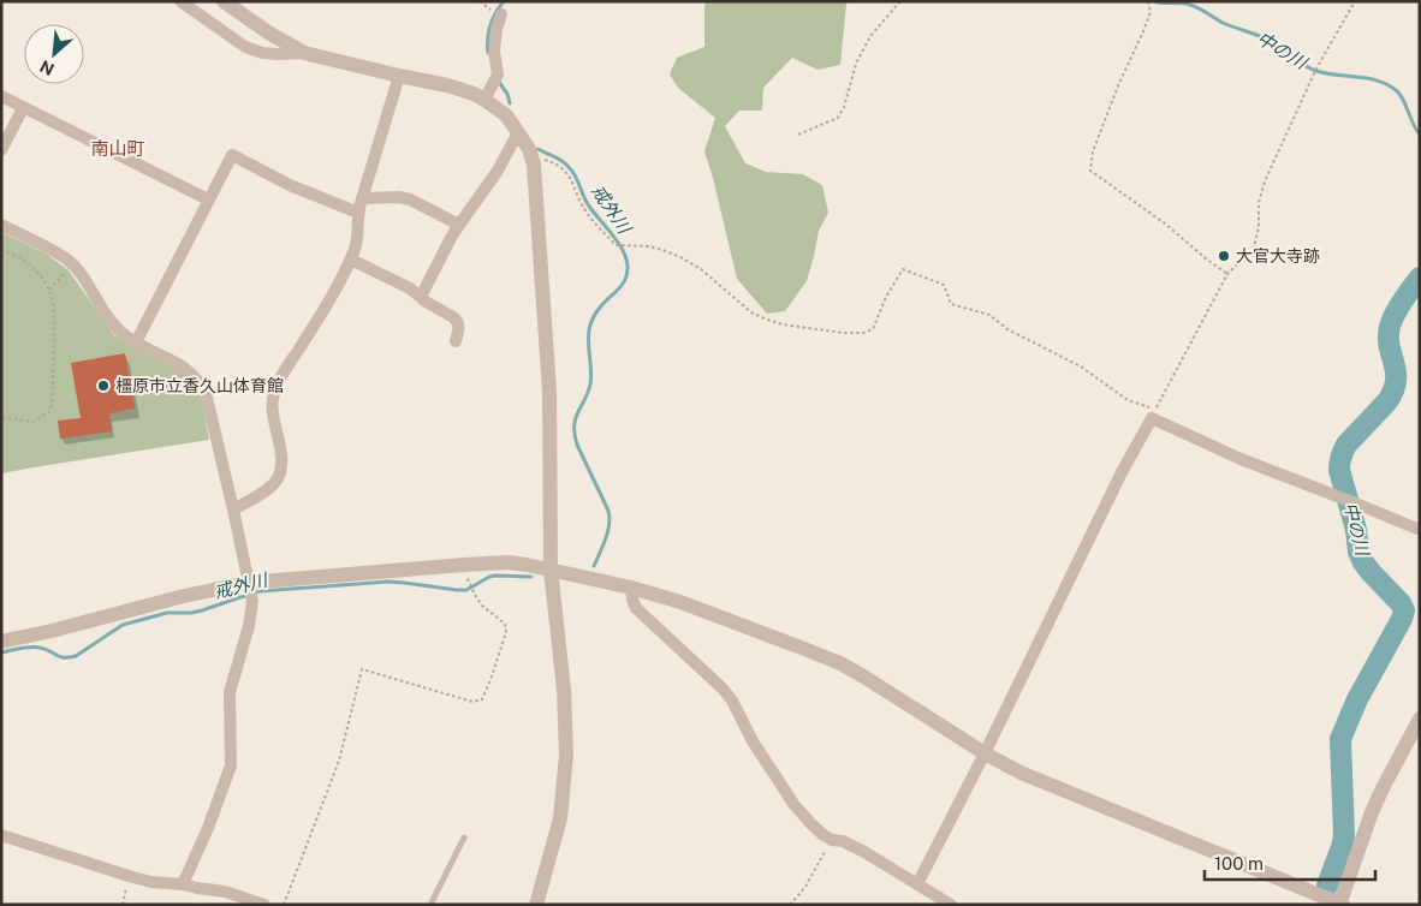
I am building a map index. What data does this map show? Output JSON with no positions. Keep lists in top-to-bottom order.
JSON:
{
  "districts": ["南山町"],
  "water": ["中の川", "戒外川"],
  "places": ["大官大寺跡", "橿原市立香久山体育館"],
  "scale_bar": "100 m",
  "north": "bottom left"
}
